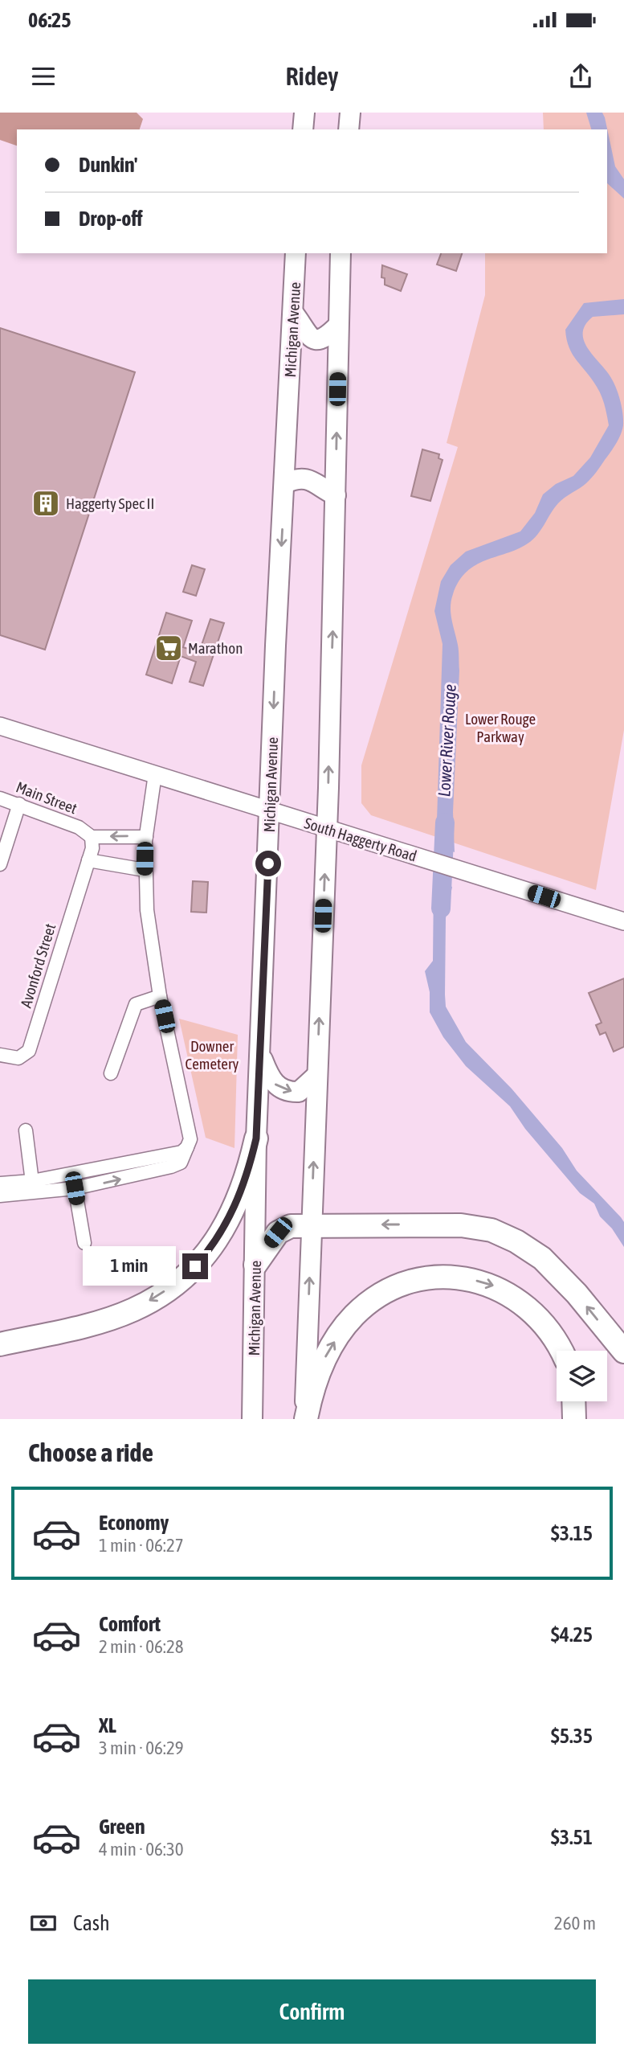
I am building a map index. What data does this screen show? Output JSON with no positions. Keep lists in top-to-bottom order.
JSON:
{
  "streets": {
    "main road": ["Michigan Avenue", "South Haggerty Road"],
    "street": ["Main Street", "Avonford Street"]
  },
  "crossings": [
    ["Michigan Avenue", "South Haggerty Road"],
    ["Main Street", "Avonford Street"]
  ],
  "water": ["Lower River Rouge"],
  "parks": ["Lower Rouge Parkway", "Downer Cemetery"],
  "places": {
    "building": ["Haggerty Spec II"],
    "supermarket": ["Marathon"]
  },
  "page": {
    "status": "06:25",
    "header": "Ridey",
    "banner": ["Dunkin'", "Drop-off"],
    "bubble": "1 min",
    "heading": "Choose a ride",
    "list": [
      {
        "name": "Economy",
        "note": "1 min · 06:27",
        "value": "$3.15"
      },
      {
        "name": "Comfort",
        "note": "2 min · 06:28",
        "value": "$4.25"
      },
      {
        "name": "XL",
        "note": "3 min · 06:29",
        "value": "$5.35"
      },
      {
        "name": "Green",
        "note": "4 min · 06:30",
        "value": "$3.51"
      }
    ],
    "pay": ["Cash", "260 m"],
    "buttons": "Confirm"
  }
}
